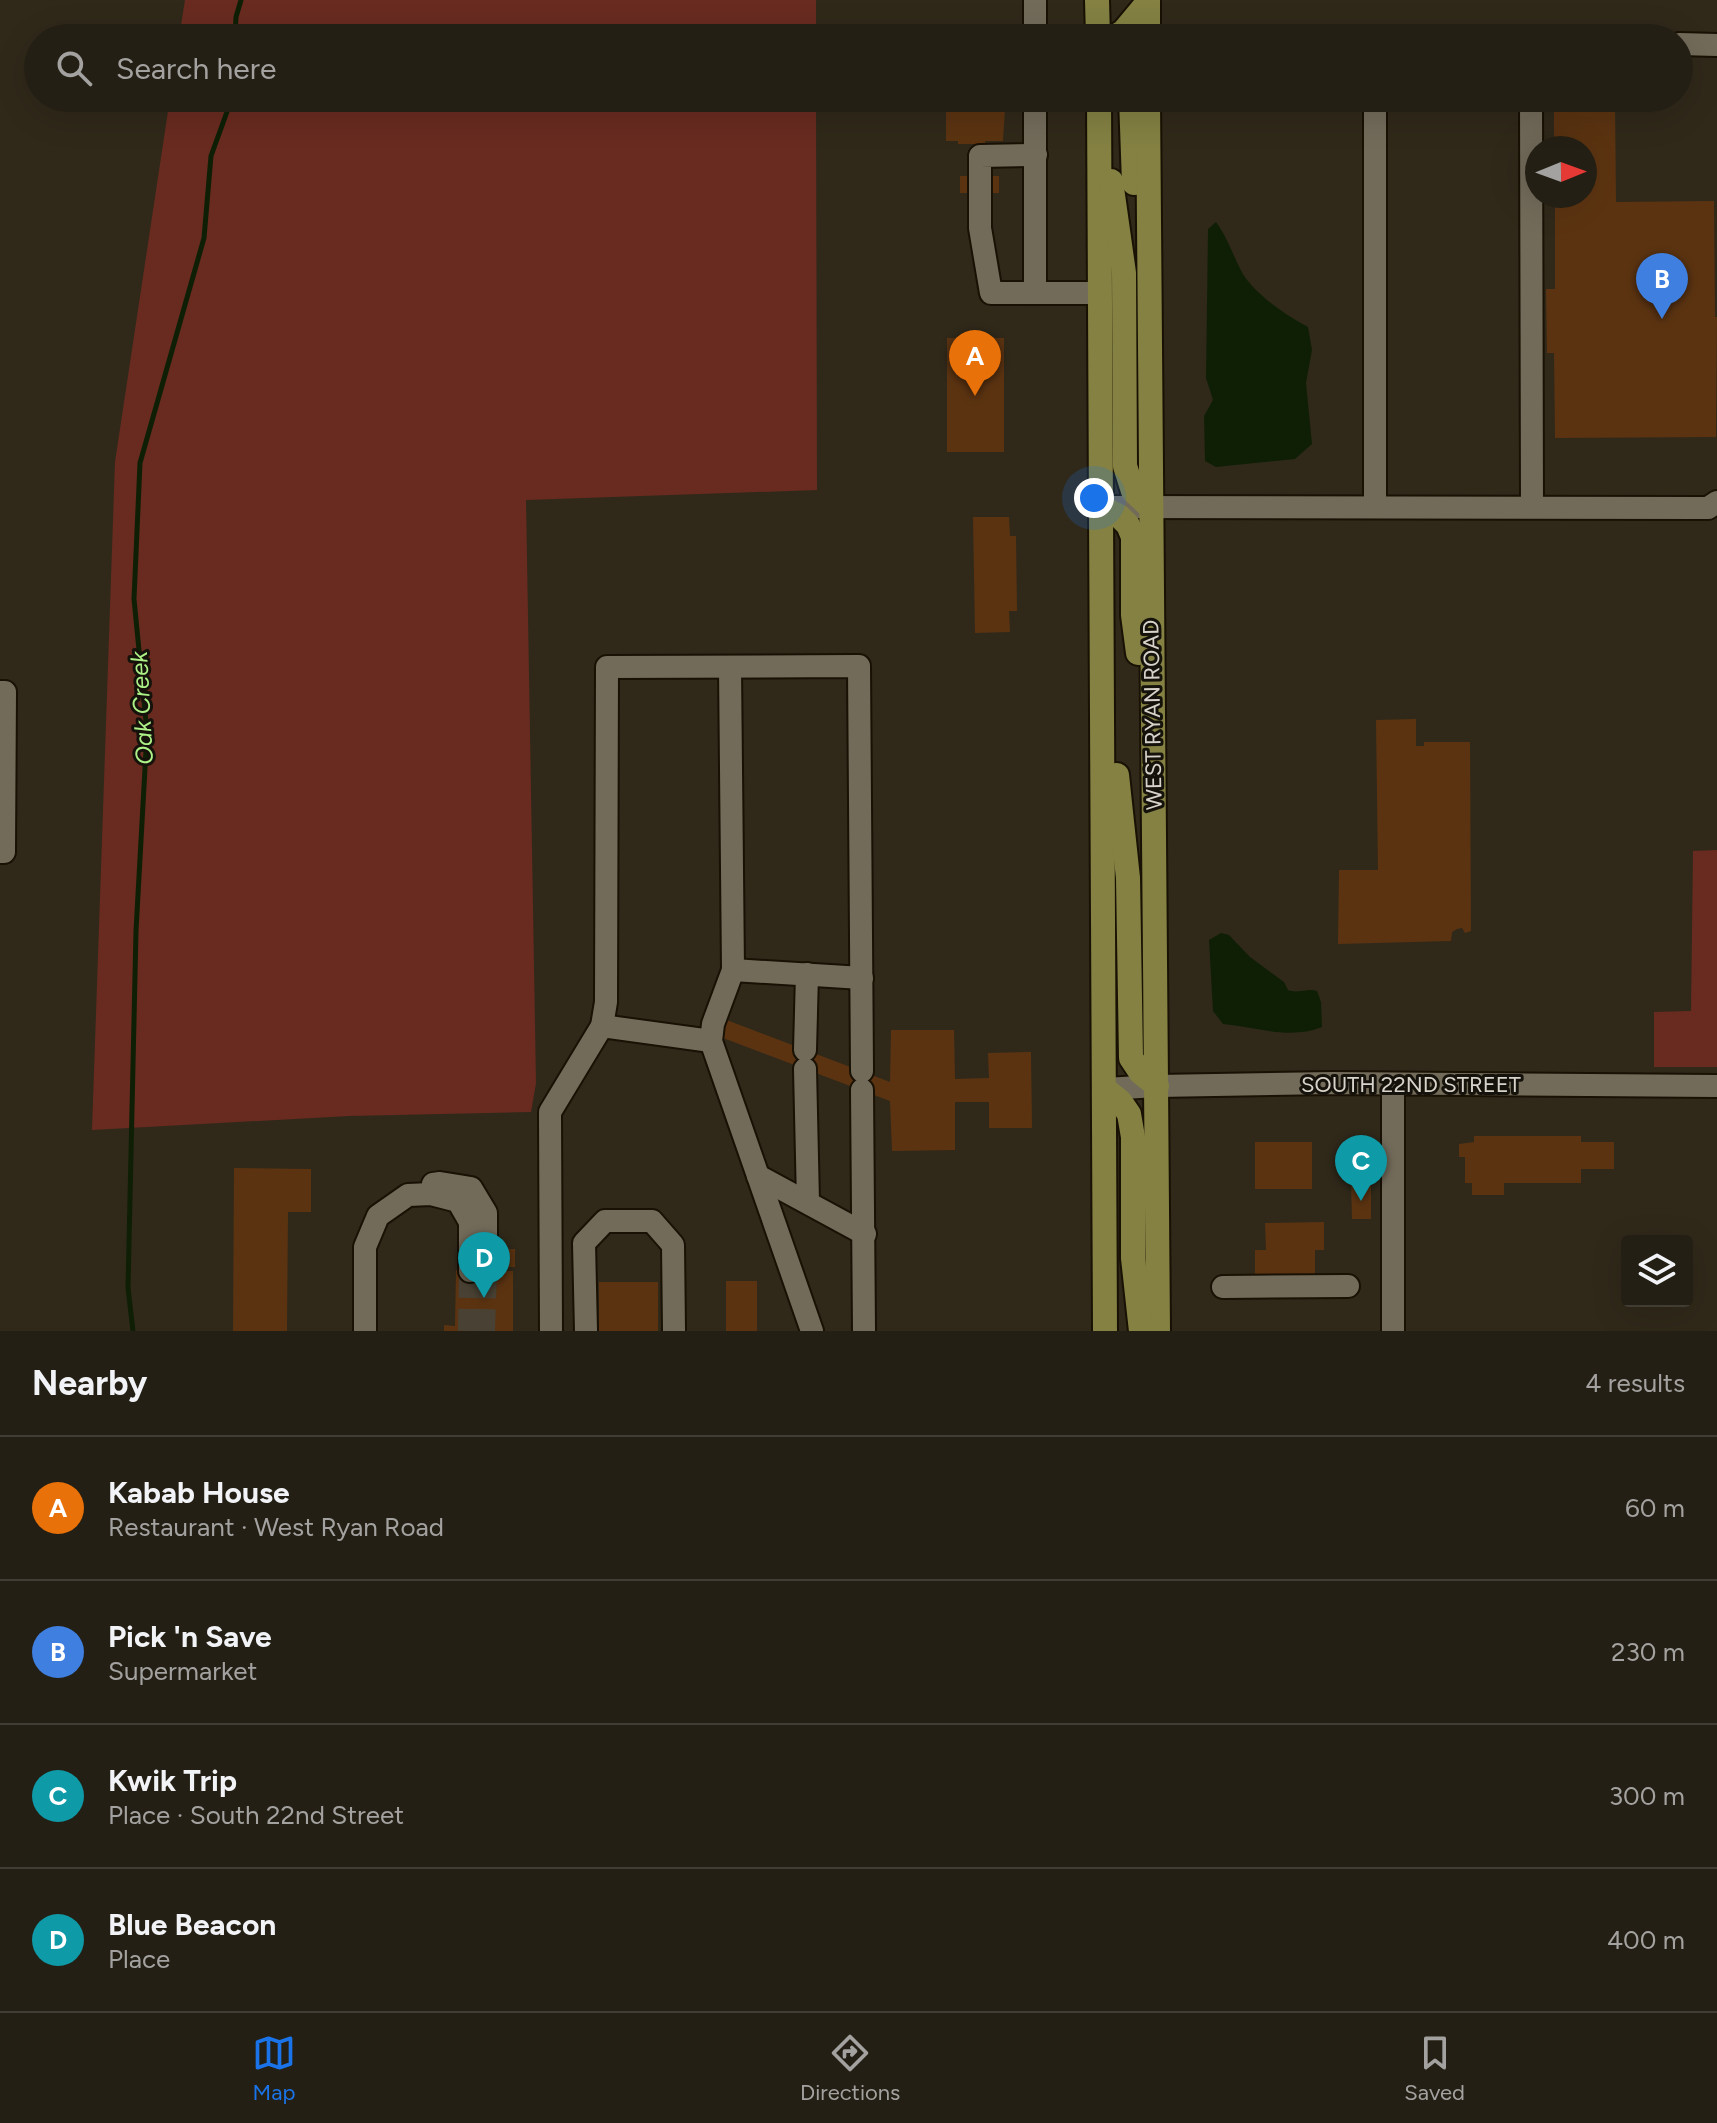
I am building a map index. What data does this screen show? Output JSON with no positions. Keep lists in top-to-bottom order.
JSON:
{
  "streets": {
    "main road": ["WEST RYAN ROAD"],
    "street": ["SOUTH 22ND STREET"]
  },
  "crossings": [
    ["WEST RYAN ROAD", "SOUTH 22ND STREET"]
  ],
  "water": ["Oak Creek"],
  "north": "right",
  "page": {
    "search": "Search here",
    "pins": [
      "B",
      "A",
      "C",
      "D"
    ],
    "heading": ["Nearby", "4 results"],
    "list": [
      {
        "mark": "A",
        "name": "Kabab House",
        "note": "Restaurant · West Ryan Road",
        "value": "60 m"
      },
      {
        "mark": "B",
        "name": "Pick 'n Save",
        "note": "Supermarket",
        "value": "230 m"
      },
      {
        "mark": "C",
        "name": "Kwik Trip",
        "note": "Place · South 22nd Street",
        "value": "300 m"
      },
      {
        "mark": "D",
        "name": "Blue Beacon",
        "note": "Place",
        "value": "400 m"
      }
    ],
    "nav": ["Map", "Directions", "Saved"]
  }
}
